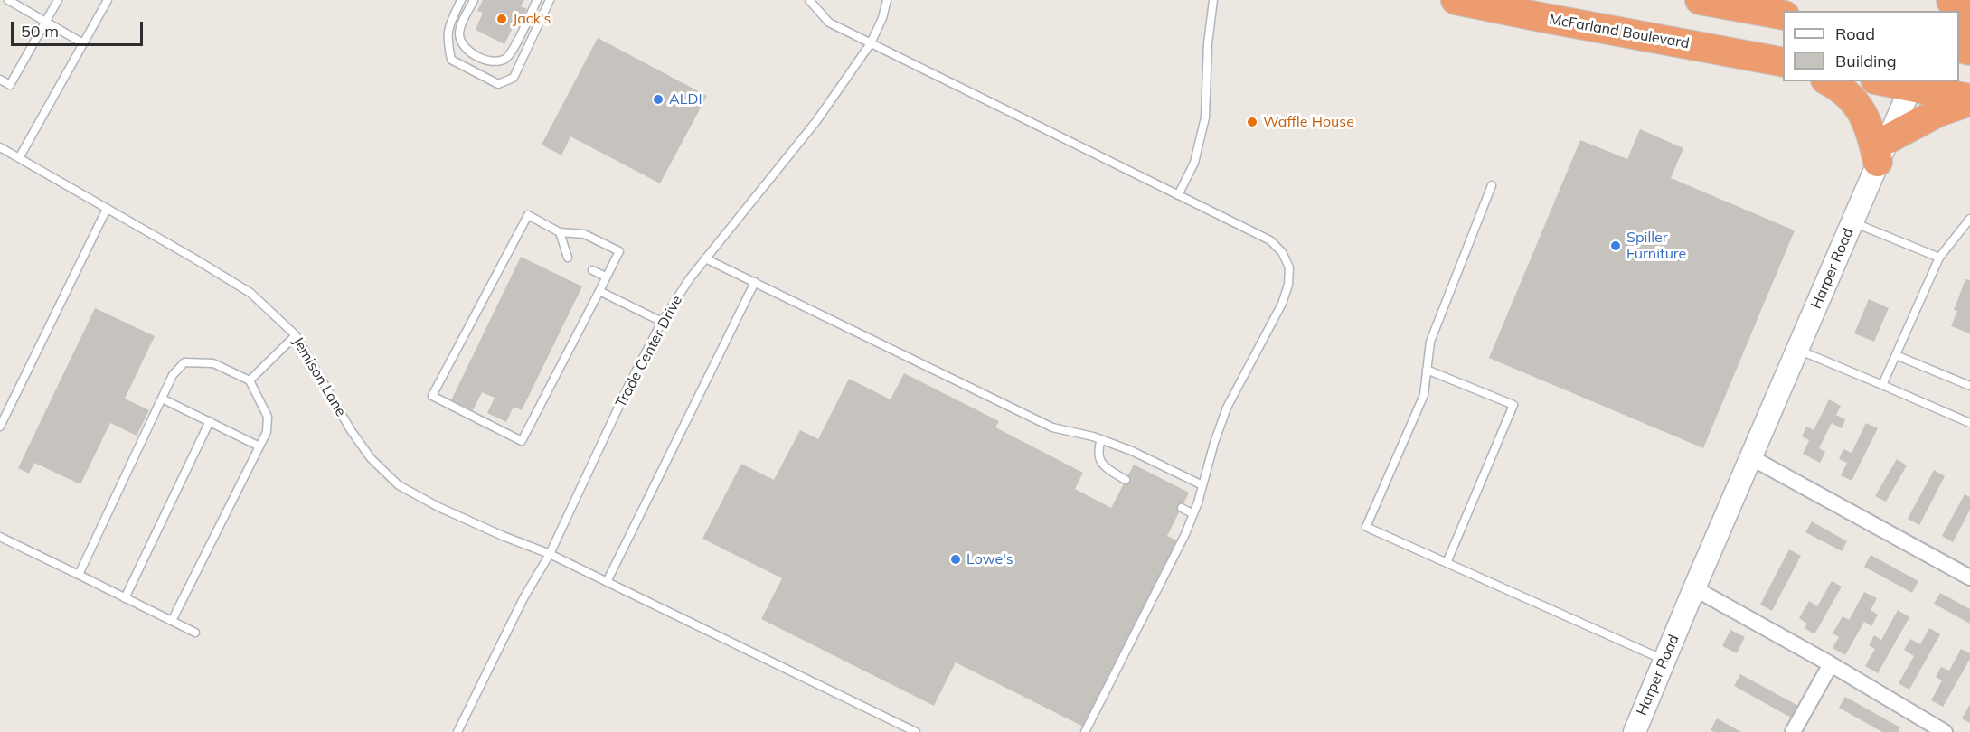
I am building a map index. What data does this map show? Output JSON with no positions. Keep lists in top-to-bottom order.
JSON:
{
  "streets": {
    "highway": ["McFarland Boulevard"],
    "street": ["Harper Road"],
    "lane": ["Trade Center Drive", "Jemison Lane"]
  },
  "crossings": [
    ["Trade Center Drive", "Jemison Lane"]
  ],
  "places": [
    "Jack's",
    "ALDI",
    "Waffle House",
    "Spiller Furniture",
    "Lowe's"
  ],
  "legend": ["Road", "Building"],
  "scale_bar": "50 m"
}
